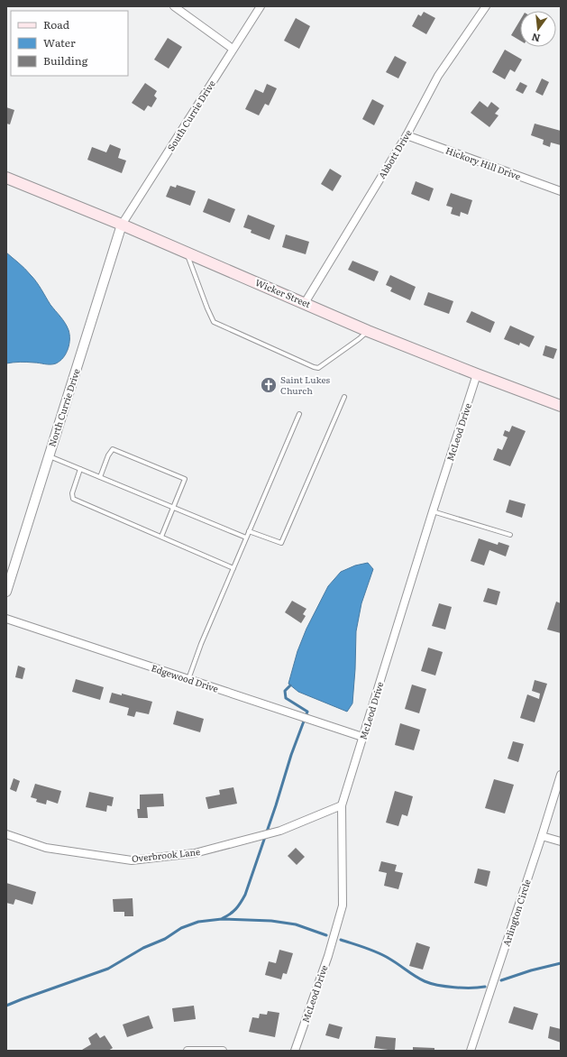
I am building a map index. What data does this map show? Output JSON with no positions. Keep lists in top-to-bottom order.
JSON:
{
  "streets": {
    "main road": ["Wicker Street"],
    "street": [
      "South Currie Drive",
      "Abbott Drive",
      "Hickory Hill Drive",
      "North Currie Drive",
      "McLeod Drive",
      "Edgewood Drive",
      "Overbrook Lane",
      "Arlington Circle"
    ]
  },
  "crossings": [
    ["South Currie Drive", "Wicker Street"],
    ["South Currie Drive", "North Currie Drive"],
    ["Abbott Drive", "Hickory Hill Drive"],
    ["Abbott Drive", "Wicker Street"],
    ["Wicker Street", "North Currie Drive"],
    ["Wicker Street", "McLeod Drive"],
    ["McLeod Drive", "Edgewood Drive"],
    ["McLeod Drive", "Overbrook Lane"]
  ],
  "places": {
    "church": ["Saint Lukes Church"]
  },
  "legend": ["Road", "Water", "Building"],
  "north": "bottom"
}
